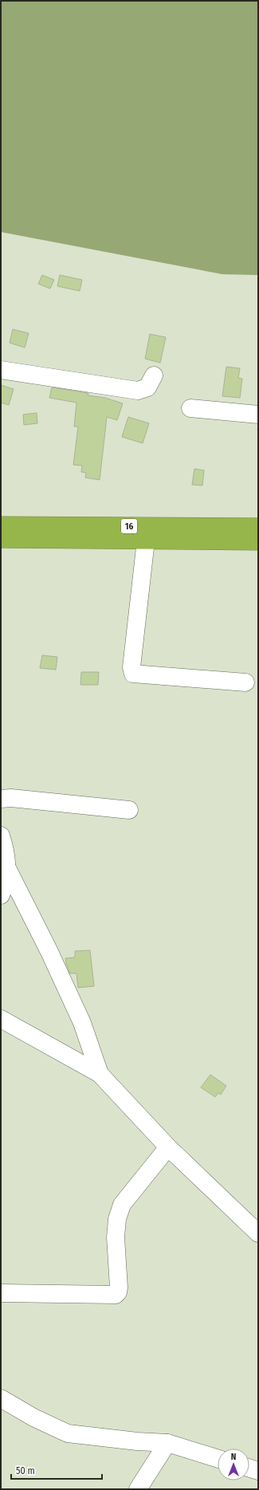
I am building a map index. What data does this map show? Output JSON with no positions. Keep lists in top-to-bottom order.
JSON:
{
  "streets": {
    "highway": ["16"]
  },
  "scale_bar": "50 m",
  "north": "top"
}
